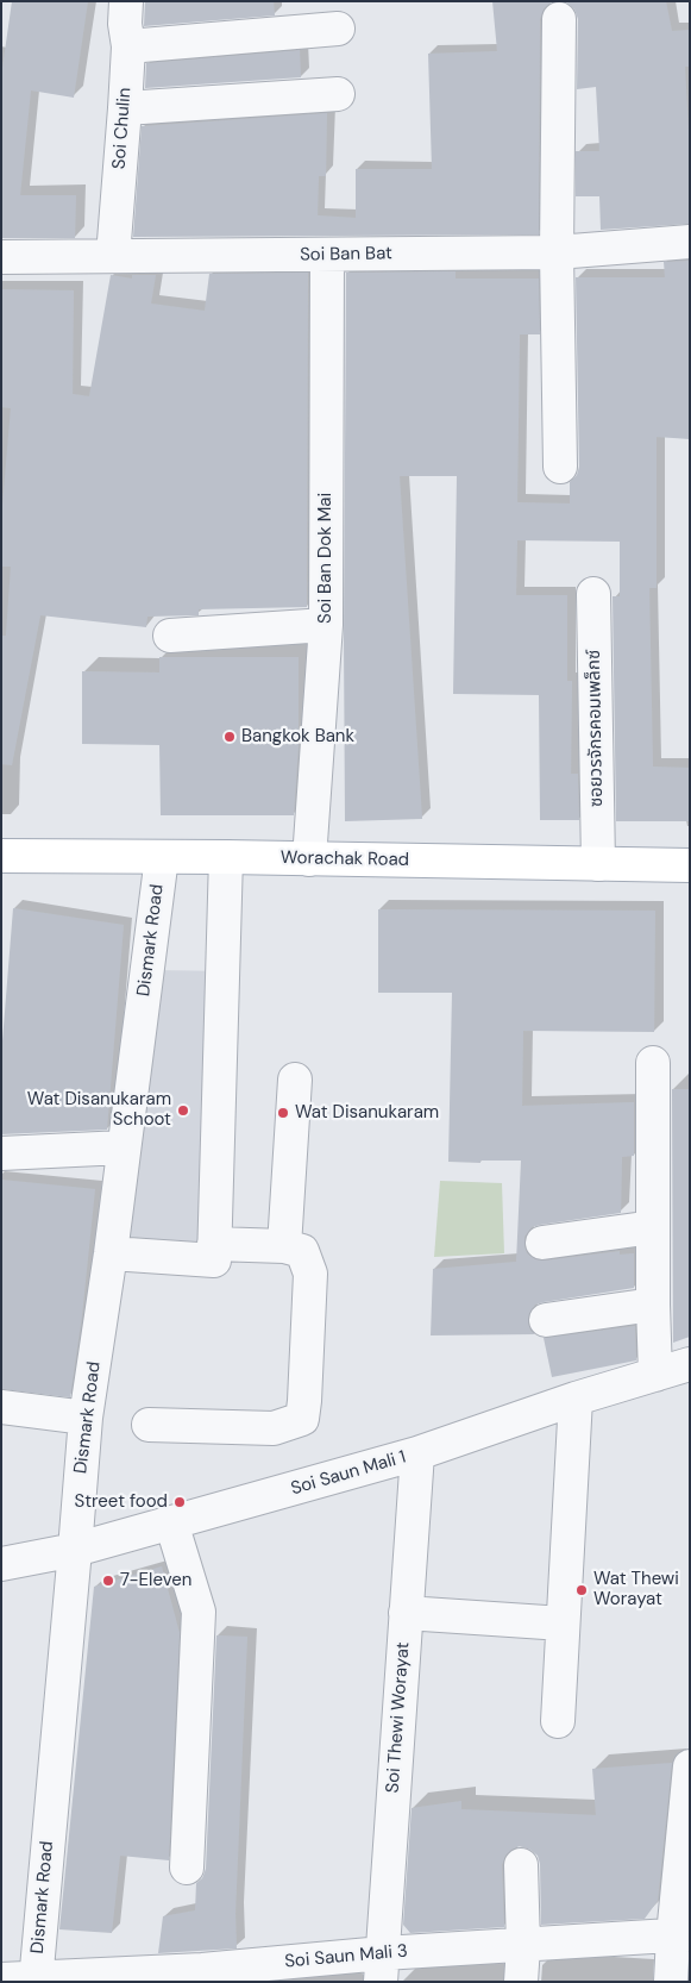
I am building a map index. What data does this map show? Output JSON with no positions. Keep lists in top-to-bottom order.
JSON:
{
  "streets": {
    "main road": ["Worachak Road"],
    "street": [
      "Soi Chulin",
      "Soi Ban Bat",
      "Soi Ban Dok Mai",
      "ซอยวรจักรคอมเพล็กซ์",
      "Dismark Road",
      "Soi Saun Mali 1",
      "Soi Thewi Worayat",
      "Soi Saun Mali 3"
    ]
  },
  "crossings": [
    ["Soi Chulin", "Soi Ban Bat"],
    ["Soi Ban Bat", "Soi Ban Dok Mai"],
    ["Soi Ban Dok Mai", "Worachak Road"],
    ["ซอยวรจักรคอมเพล็กซ์", "Worachak Road"],
    ["Worachak Road", "Dismark Road"],
    ["Dismark Road", "Soi Saun Mali 1"],
    ["Dismark Road", "Soi Saun Mali 3"],
    ["Soi Saun Mali 1", "Soi Thewi Worayat"],
    ["Soi Thewi Worayat", "Soi Saun Mali 3"]
  ],
  "places": [
    "Bangkok Bank",
    "Wat Disanukaram Schoot",
    "Wat Disanukaram",
    "Street food",
    "7-Eleven",
    "Wat Thewi Worayat"
  ]
}
